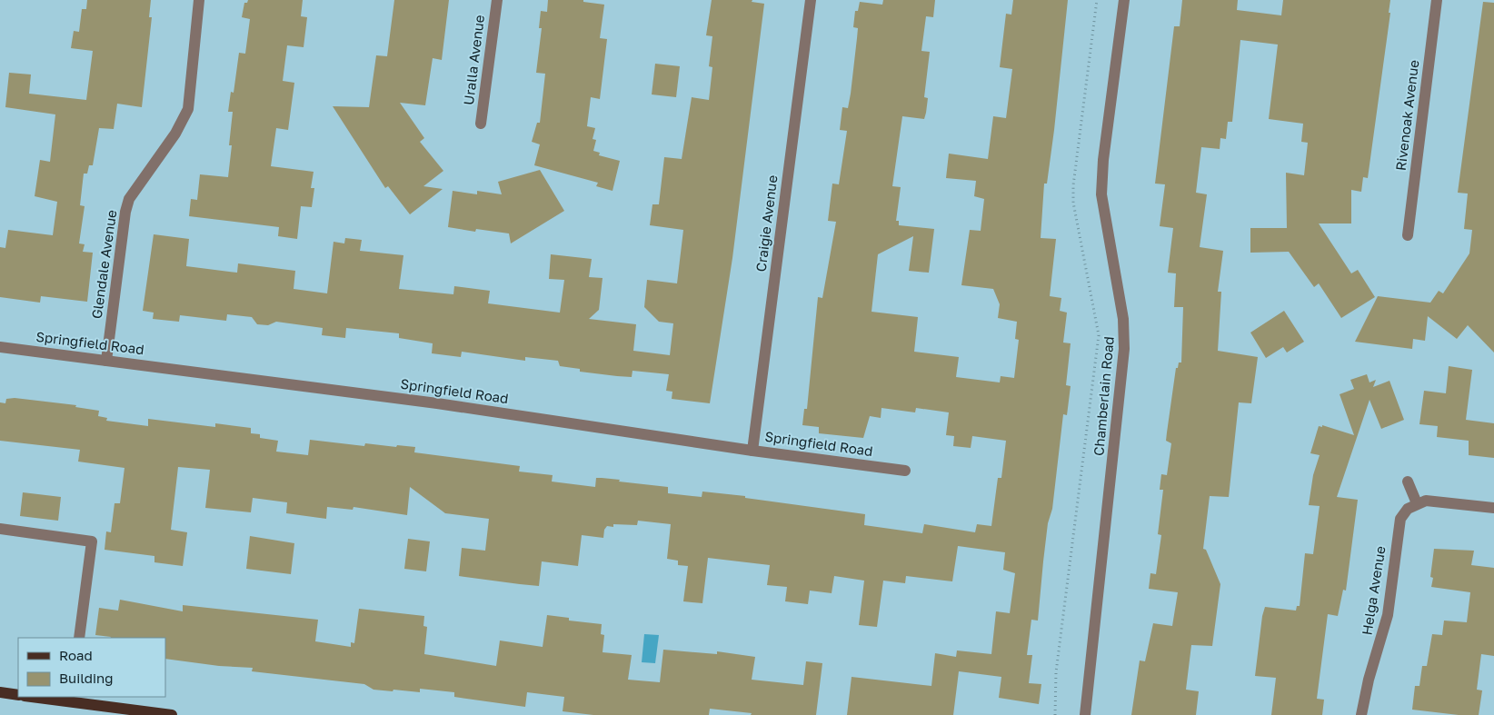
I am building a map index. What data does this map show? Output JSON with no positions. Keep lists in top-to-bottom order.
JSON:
{
  "streets": {
    "street": [
      "Uralla Avenue",
      "Rivenoak Avenue",
      "Craigie Avenue",
      "Glendale Avenue",
      "Springfield Road",
      "Chamberlain Road",
      "Helga Avenue"
    ]
  },
  "crossings": [
    ["Craigie Avenue", "Springfield Road"],
    ["Glendale Avenue", "Springfield Road"]
  ],
  "legend": ["Road", "Building"]
}
